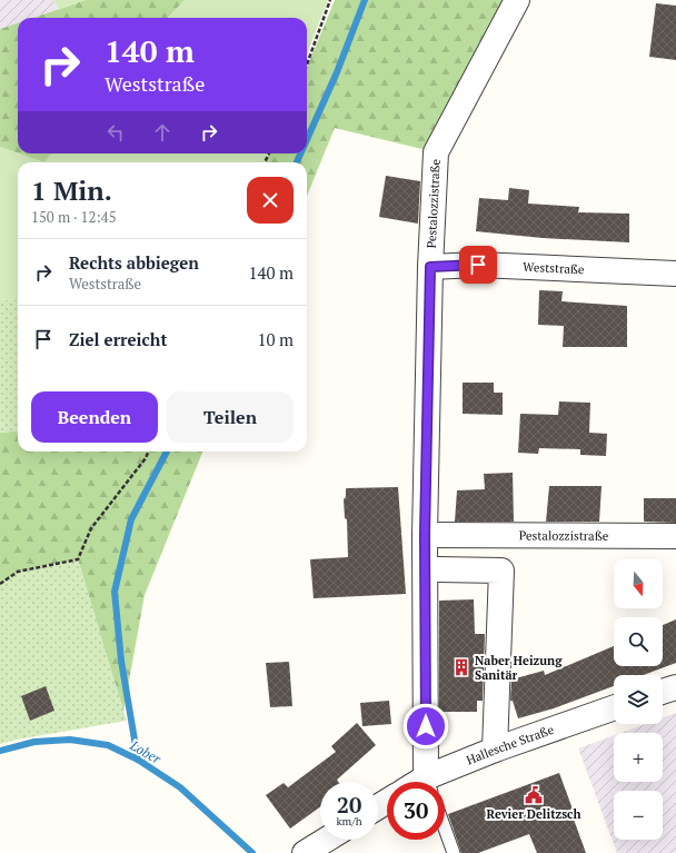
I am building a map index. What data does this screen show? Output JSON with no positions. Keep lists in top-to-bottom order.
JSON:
{
  "streets": {
    "street": ["Pestalozzistraße", "Weststraße", "Hallesche Straße"]
  },
  "crossings": [
    ["Pestalozzistraße", "Weststraße"]
  ],
  "water": ["Lober"],
  "places": {
    "building": ["Naber Heizung Sanitär"],
    "public building": ["Revier Delitzsch"]
  },
  "north": "bottom",
  "page": {
    "turn": ["140 m", "Weststraße"],
    "heading": ["1 Min.", "150 m · 12:45"],
    "list": [
      {
        "name": "Rechts abbiegen",
        "note": "Weststraße",
        "value": "140 m"
      },
      {
        "name": "Ziel erreicht",
        "value": "10 m"
      }
    ],
    "buttons": ["Beenden", "Teilen"],
    "map_buttons": ["+", "−"],
    "speed": "20 km/h",
    "limit": "30"
  }
}
